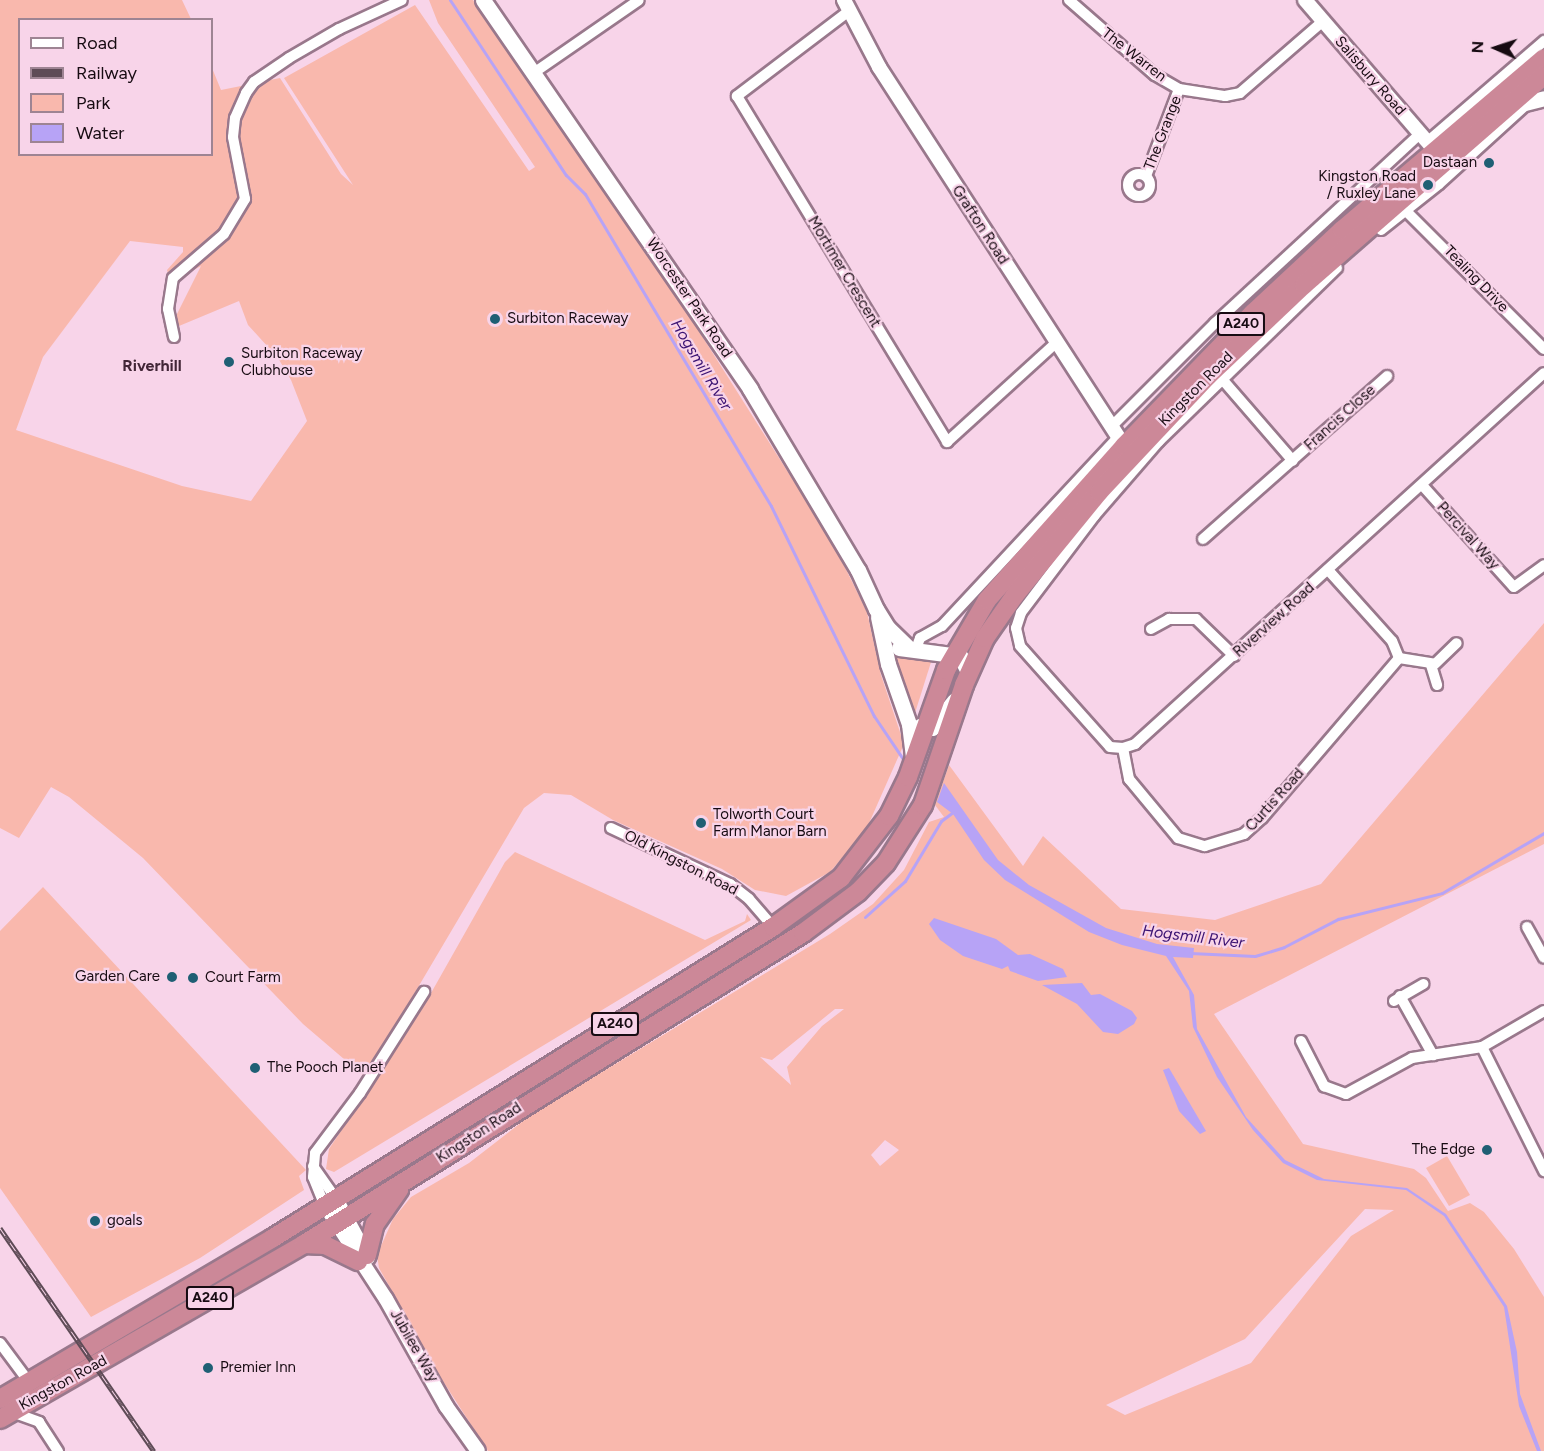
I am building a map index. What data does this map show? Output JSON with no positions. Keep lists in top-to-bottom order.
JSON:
{
  "streets": {
    "highway": ["A240", "Kingston Road"],
    "main road": ["Worcester Park Road"],
    "street": [
      "The Warren",
      "Salisbury Road",
      "The Grange",
      "Grafton Road",
      "Mortimer Crescent",
      "Tealing Drive",
      "Francis Close",
      "Percival Way",
      "Riverview Road",
      "Curtis Road",
      "Old Kingston Road",
      "Jubilee Way"
    ]
  },
  "crossings": [
    ["The Warren", "Salisbury Road"],
    ["The Warren", "The Grange"],
    ["Salisbury Road", "Kingston Road"],
    ["Grafton Road", "Kingston Road"],
    ["Tealing Drive", "Kingston Road"],
    ["A240", "Kingston Road"],
    ["Kingston Road", "Francis Close"],
    ["Kingston Road", "Riverview Road"],
    ["Kingston Road", "Curtis Road"],
    ["Kingston Road", "Old Kingston Road"],
    ["Kingston Road", "Jubilee Way"],
    ["Percival Way", "Riverview Road"],
    ["Riverview Road", "Curtis Road"]
  ],
  "districts": ["Riverhill"],
  "water": ["Hogsmill River"],
  "places": [
    "Dastaan",
    "Kingston Road / Ruxley Lane",
    "Surbiton Raceway",
    "Surbiton Raceway Clubhouse",
    "Tolworth Court Farm Manor Barn",
    "Garden Care",
    "Court Farm",
    "The Pooch Planet",
    "The Edge",
    "goals",
    "Premier Inn"
  ],
  "legend": [
    "Road",
    "Railway",
    "Park",
    "Water"
  ],
  "north": "left"
}
